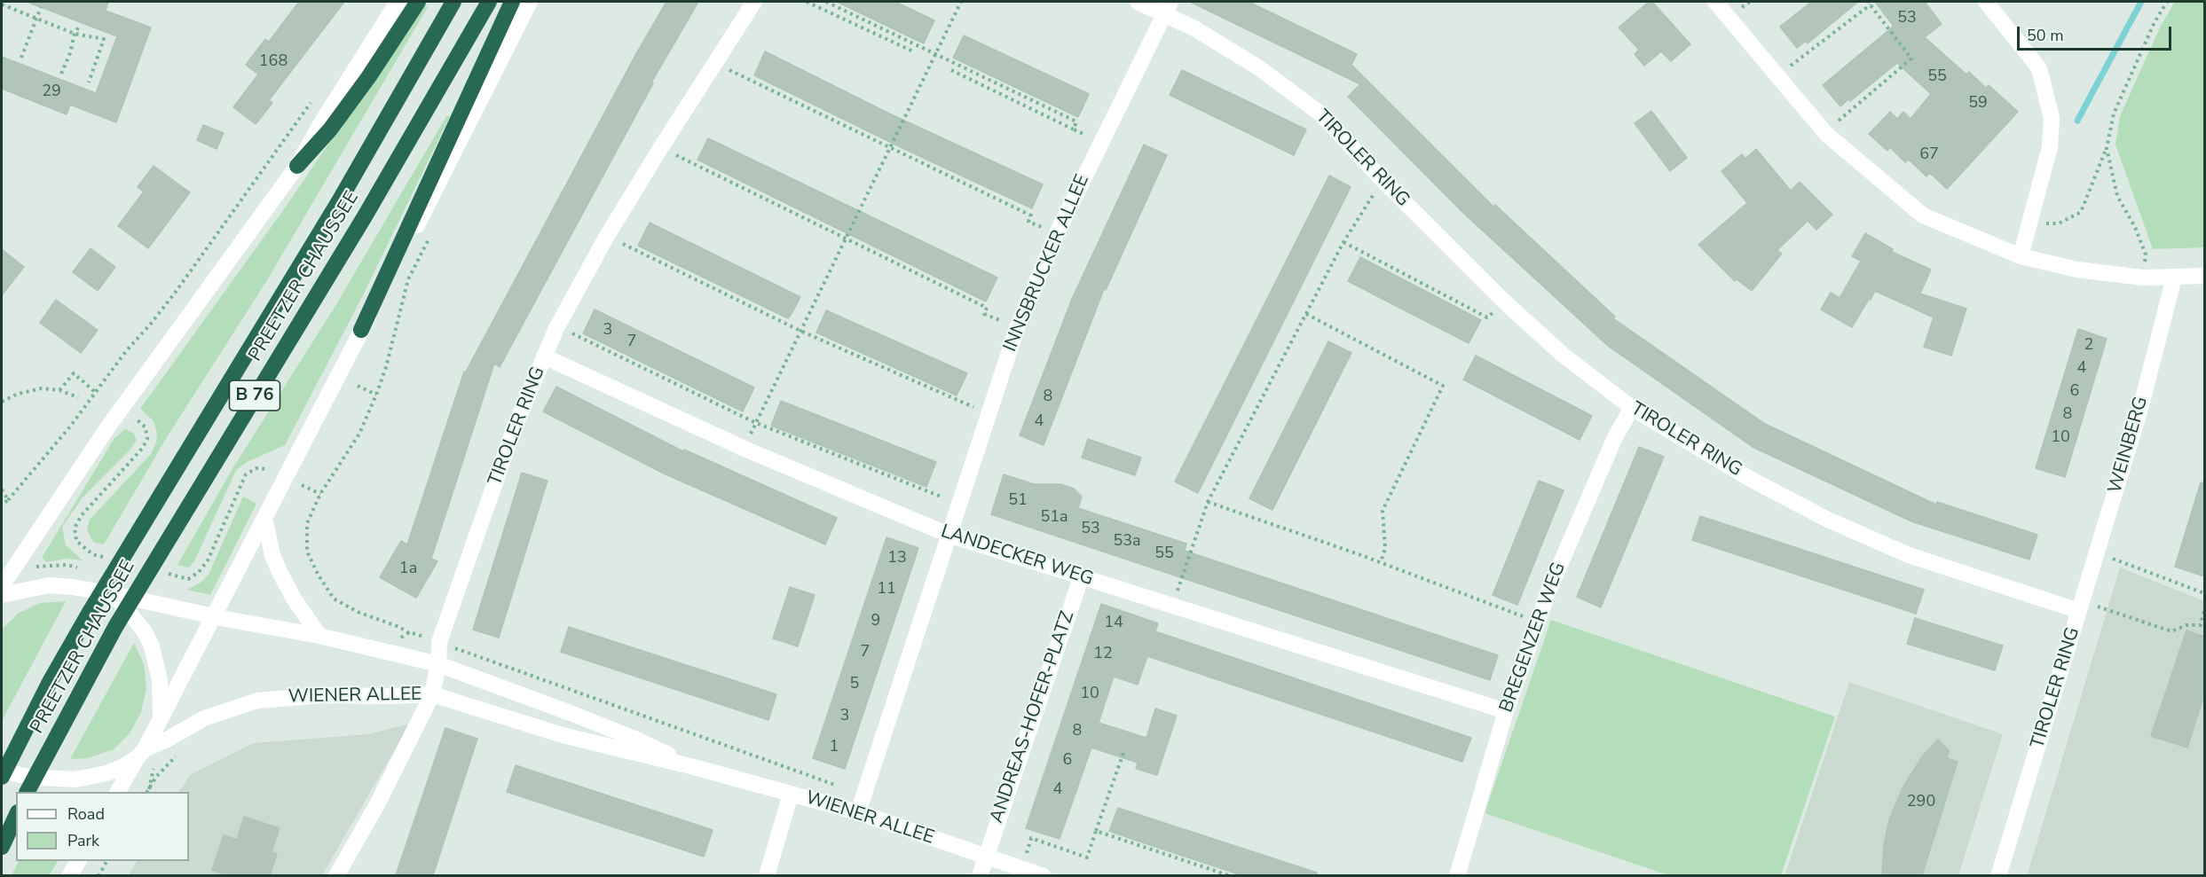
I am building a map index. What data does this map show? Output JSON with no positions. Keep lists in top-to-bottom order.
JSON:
{
  "streets": {
    "highway": ["PREETZER CHAUSSEE", "B 76"],
    "street": [
      "TIROLER RING",
      "INNSBRUCKER ALLEE",
      "WEINBERG",
      "LANDECKER WEG",
      "BREGENZER WEG",
      "WIENER ALLEE",
      "ANDREAS-HOFER-PLATZ"
    ]
  },
  "crossings": [
    ["TIROLER RING", "INNSBRUCKER ALLEE"],
    ["TIROLER RING", "WEINBERG"],
    ["TIROLER RING", "LANDECKER WEG"],
    ["TIROLER RING", "BREGENZER WEG"],
    ["TIROLER RING", "WIENER ALLEE"],
    ["INNSBRUCKER ALLEE", "LANDECKER WEG"],
    ["LANDECKER WEG", "BREGENZER WEG"],
    ["LANDECKER WEG", "ANDREAS-HOFER-PLATZ"],
    ["WIENER ALLEE", "ANDREAS-HOFER-PLATZ"]
  ],
  "house_numbers": [
    "53",
    "168",
    "55",
    "29",
    "59",
    "67",
    "3",
    "7",
    "2",
    "4",
    "6",
    "8",
    "8",
    "4",
    "10",
    "51",
    "51a",
    "53",
    "53a",
    "55",
    "13",
    "1a",
    "11",
    "9",
    "14",
    "7",
    "12",
    "5",
    "10",
    "3",
    "8",
    "1",
    "6",
    "4",
    "290"
  ],
  "legend": ["Road", "Park"],
  "scale_bar": "50 m"
}
